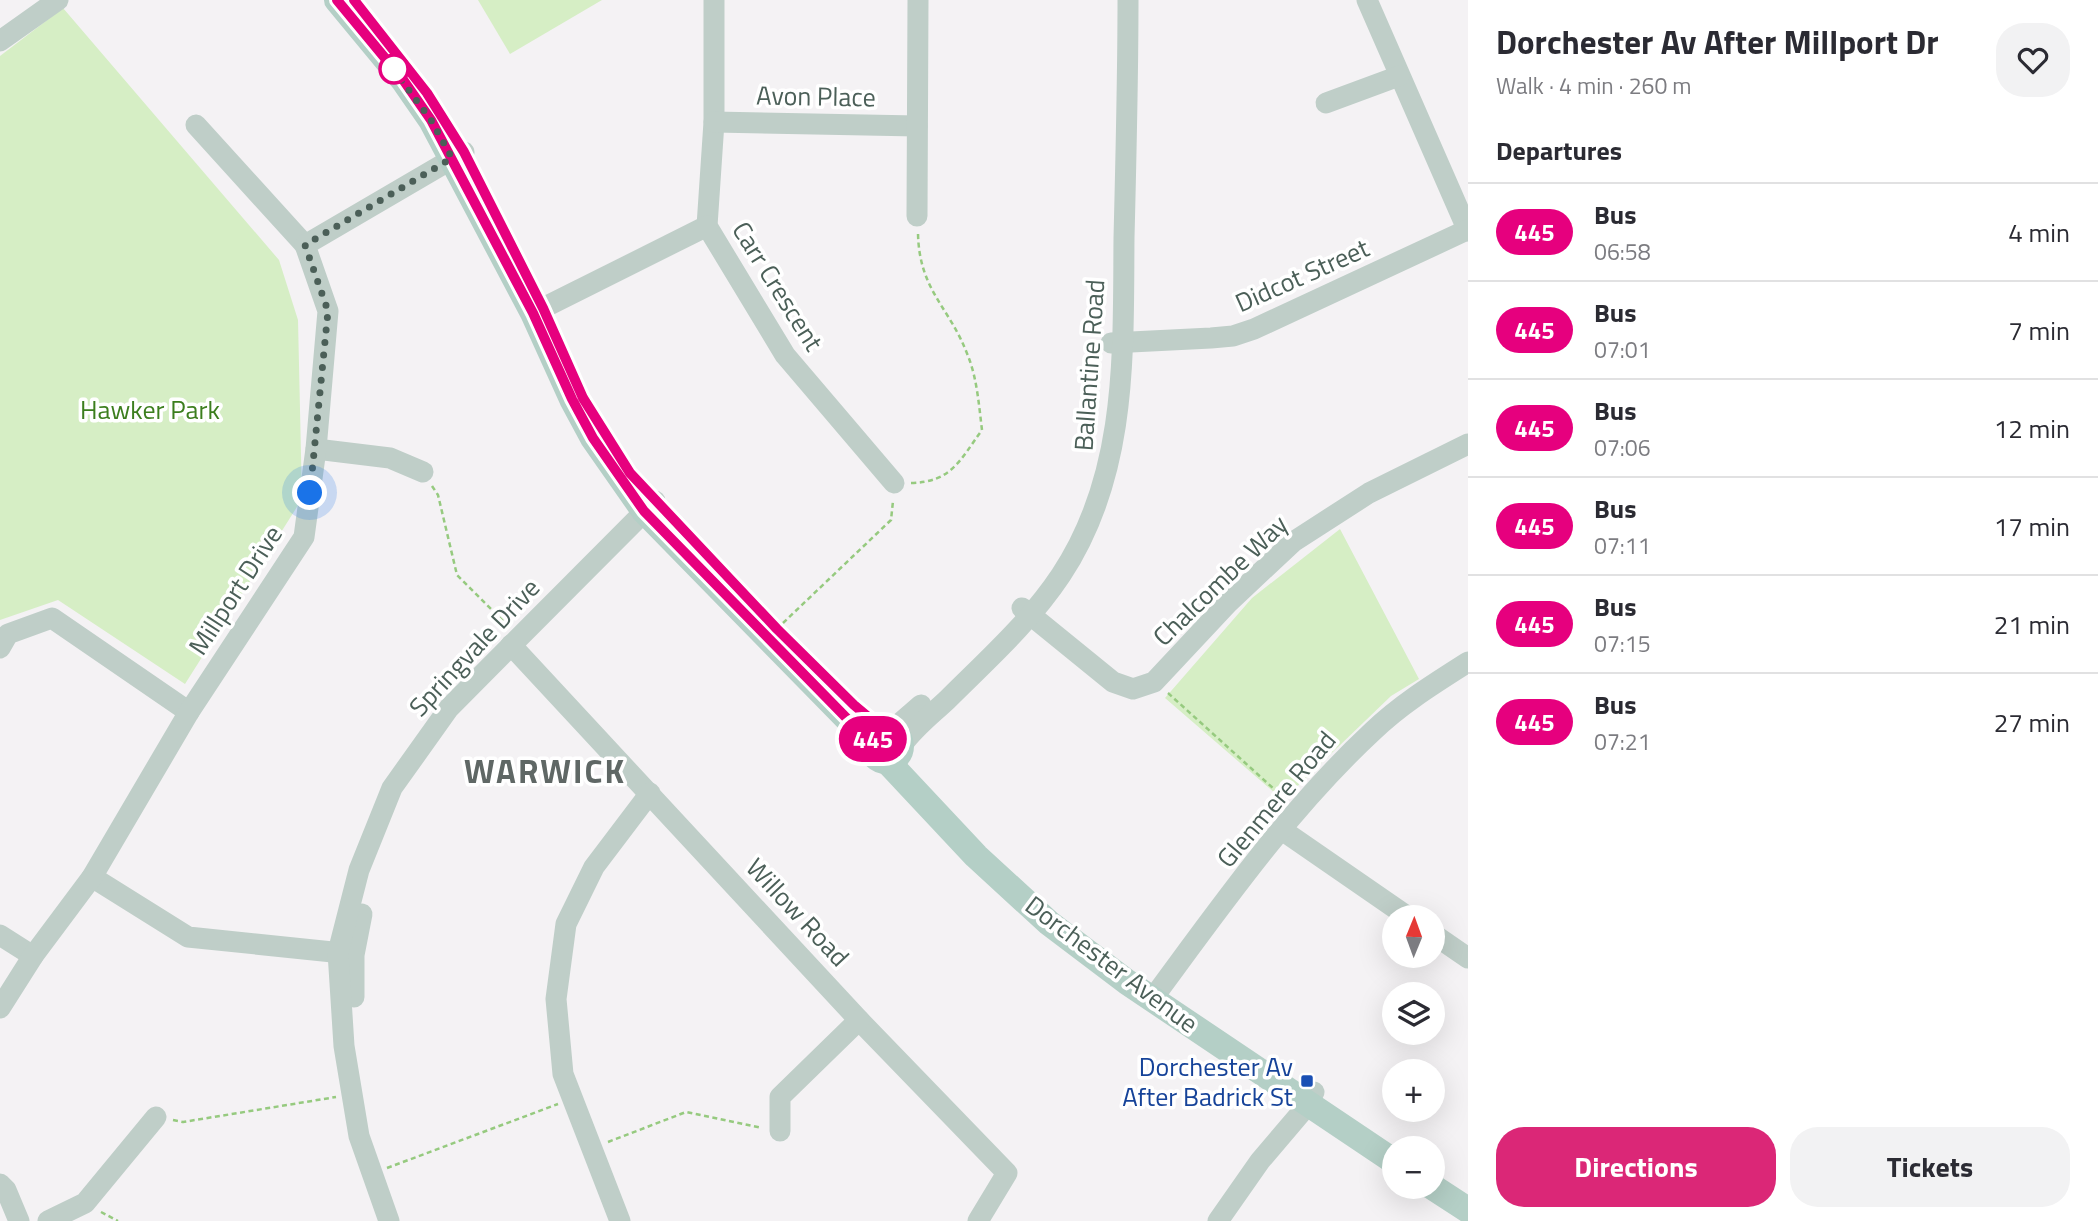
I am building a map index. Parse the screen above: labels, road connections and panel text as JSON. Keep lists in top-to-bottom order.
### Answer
{
  "streets": {
    "main road": ["Dorchester Avenue"],
    "street": [
      "Avon Place",
      "Didcot Street",
      "Carr Crescent",
      "Ballantine Road",
      "Chalcombe Way",
      "Millport Drive",
      "Springvale Drive",
      "Glenmere Road",
      "Willow Road"
    ]
  },
  "crossings": [
    ["Avon Place", "Carr Crescent"],
    ["Didcot Street", "Ballantine Road"],
    ["Ballantine Road", "Chalcombe Way"],
    ["Ballantine Road", "Dorchester Avenue"],
    ["Springvale Drive", "Willow Road"],
    ["Springvale Drive", "Dorchester Avenue"],
    ["Glenmere Road", "Dorchester Avenue"]
  ],
  "districts": ["WARWICK"],
  "parks": ["Hawker Park"],
  "places": {
    "transit": ["Dorchester Av After Badrick St"]
  },
  "lines": ["bus line 445"],
  "north": "top",
  "page": {
    "on_map": "445",
    "heading": [
      ["Dorchester Av After Millport Dr", "Walk · 4 min · 260 m"],
      "Departures"
    ],
    "list": [
      {
        "mark": "445",
        "name": "Bus",
        "note": "06:58",
        "value": "4 min"
      },
      {
        "mark": "445",
        "name": "Bus",
        "note": "07:01",
        "value": "7 min"
      },
      {
        "mark": "445",
        "name": "Bus",
        "note": "07:06",
        "value": "12 min"
      },
      {
        "mark": "445",
        "name": "Bus",
        "note": "07:11",
        "value": "17 min"
      },
      {
        "mark": "445",
        "name": "Bus",
        "note": "07:15",
        "value": "21 min"
      },
      {
        "mark": "445",
        "name": "Bus",
        "note": "07:21",
        "value": "27 min"
      }
    ],
    "map_buttons": ["+", "−"],
    "buttons": ["Directions", "Tickets"]
  }
}
